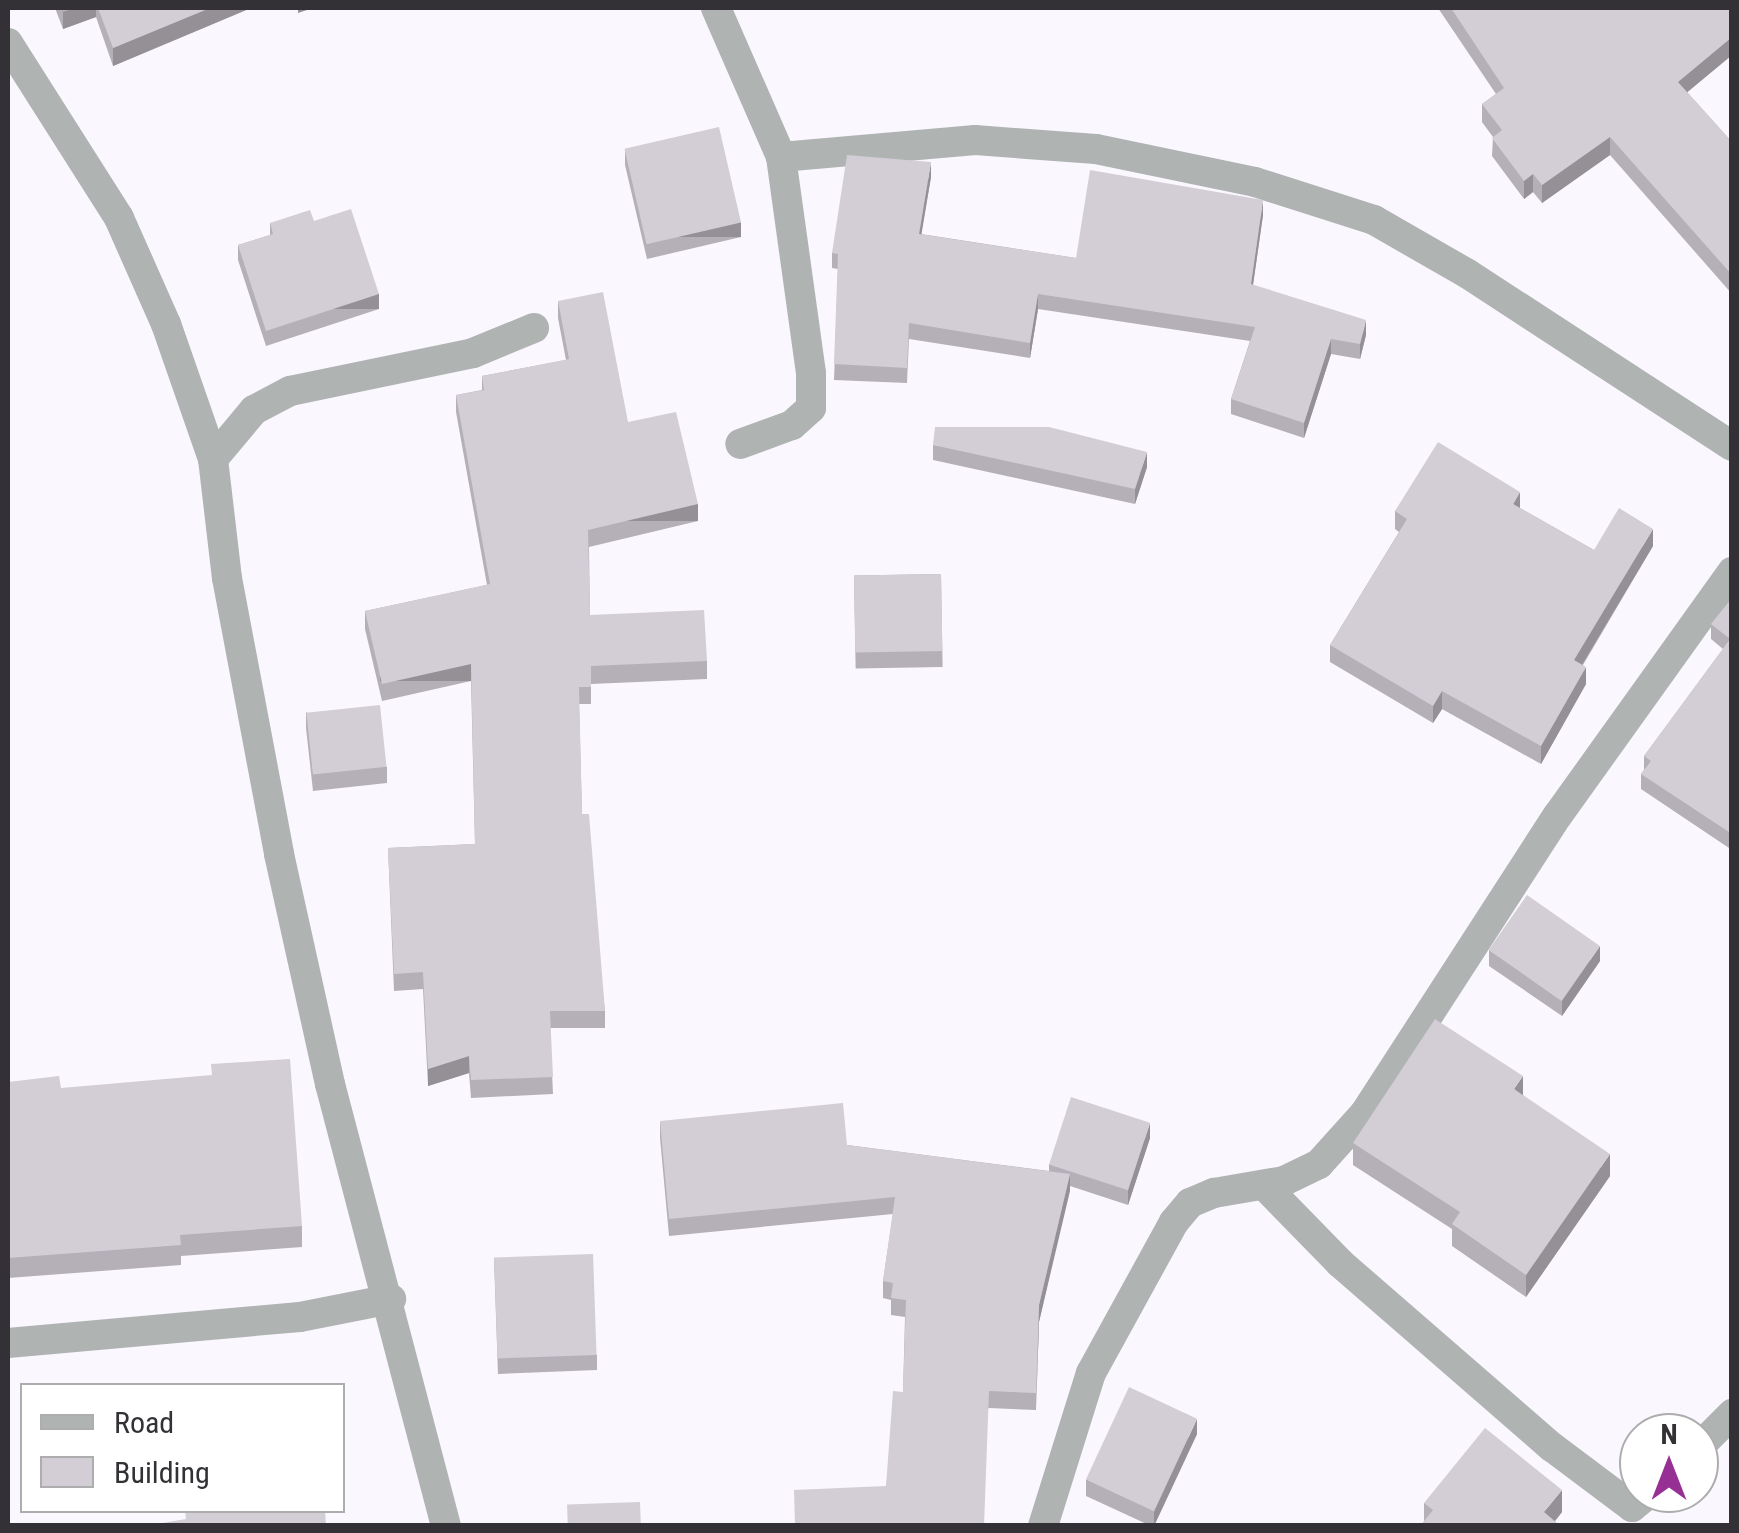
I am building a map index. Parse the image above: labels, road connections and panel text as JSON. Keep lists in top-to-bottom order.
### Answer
{
  "legend": ["Road", "Building"],
  "north": "top"
}
